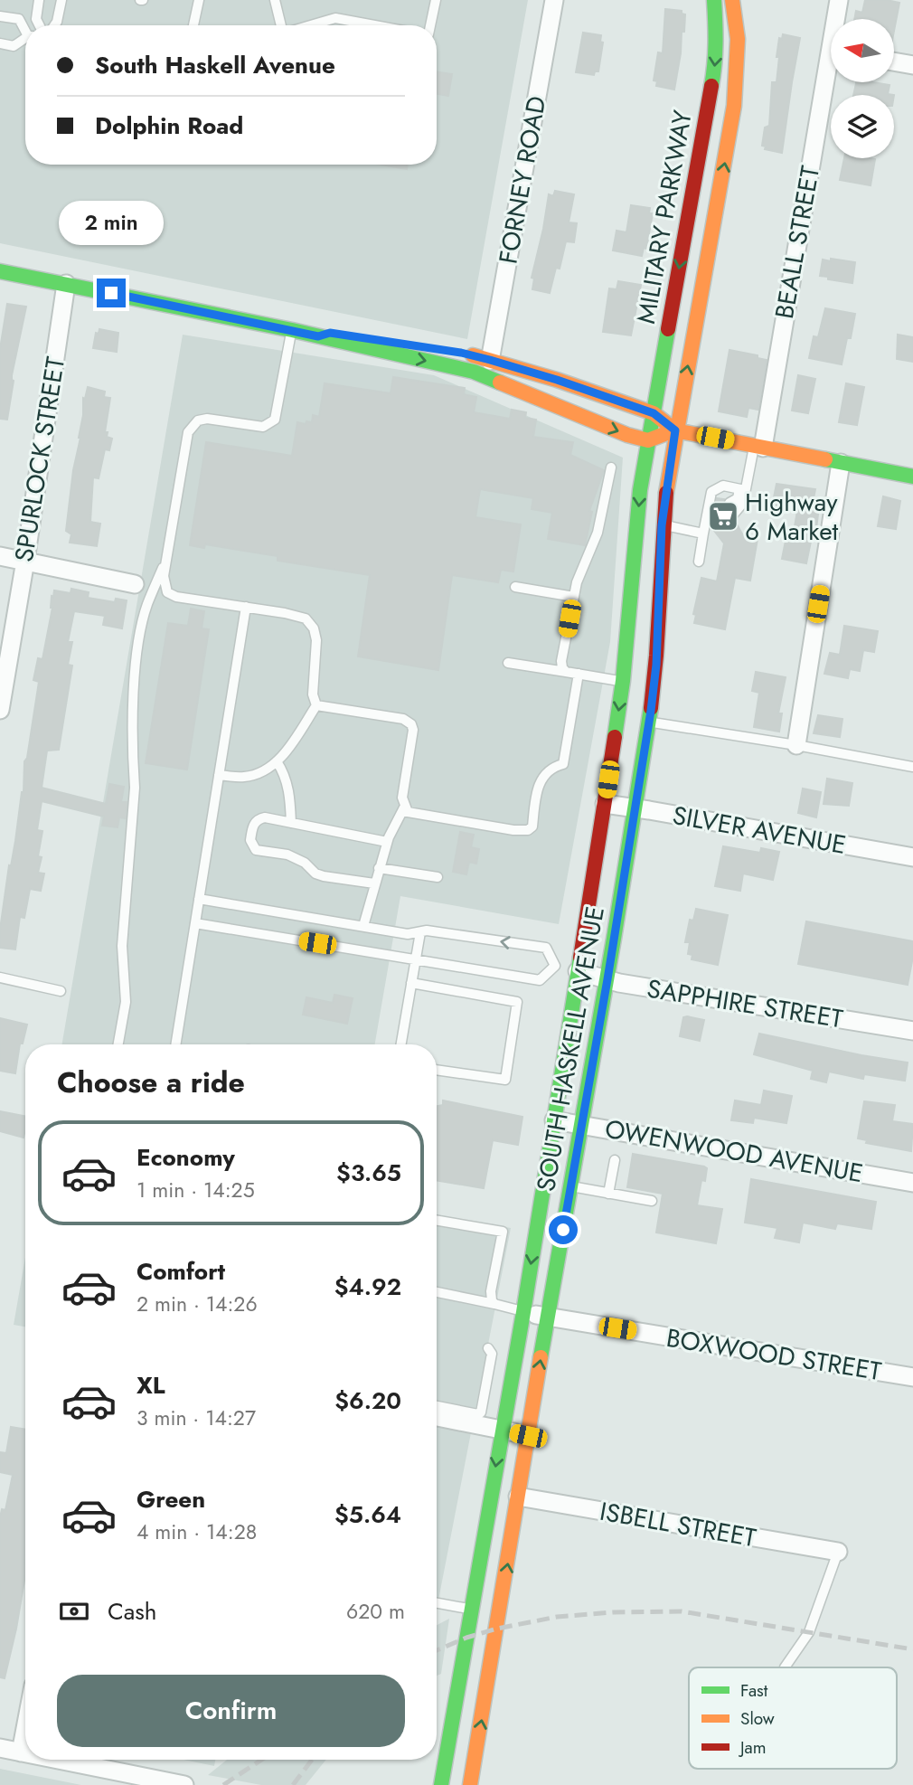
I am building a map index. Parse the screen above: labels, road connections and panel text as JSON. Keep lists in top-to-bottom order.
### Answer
{
  "streets": {
    "main road": ["MILITARY PARKWAY", "SOUTH HASKELL AVENUE"],
    "street": [
      "FORNEY ROAD",
      "BEALL STREET",
      "SPURLOCK STREET",
      "SILVER AVENUE",
      "SAPPHIRE STREET",
      "OWENWOOD AVENUE",
      "BOXWOOD STREET",
      "ISBELL STREET"
    ]
  },
  "crossings": [
    ["MILITARY PARKWAY", "SOUTH HASKELL AVENUE"],
    ["SILVER AVENUE", "SOUTH HASKELL AVENUE"],
    ["SAPPHIRE STREET", "SOUTH HASKELL AVENUE"],
    ["SOUTH HASKELL AVENUE", "OWENWOOD AVENUE"],
    ["SOUTH HASKELL AVENUE", "BOXWOOD STREET"],
    ["SOUTH HASKELL AVENUE", "ISBELL STREET"]
  ],
  "places": {
    "supermarket": ["Highway 6 Market"]
  },
  "legend": ["Fast", "Slow", "Jam"],
  "north": "left",
  "page": {
    "banner": ["South Haskell Avenue", "Dolphin Road"],
    "bubble": "2 min",
    "heading": "Choose a ride",
    "list": [
      {
        "name": "Economy",
        "note": "1 min · 14:25",
        "value": "$3.65"
      },
      {
        "name": "Comfort",
        "note": "2 min · 14:26",
        "value": "$4.92"
      },
      {
        "name": "XL",
        "note": "3 min · 14:27",
        "value": "$6.20"
      },
      {
        "name": "Green",
        "note": "4 min · 14:28",
        "value": "$5.64"
      }
    ],
    "pay": ["Cash", "620 m"],
    "buttons": "Confirm"
  }
}
